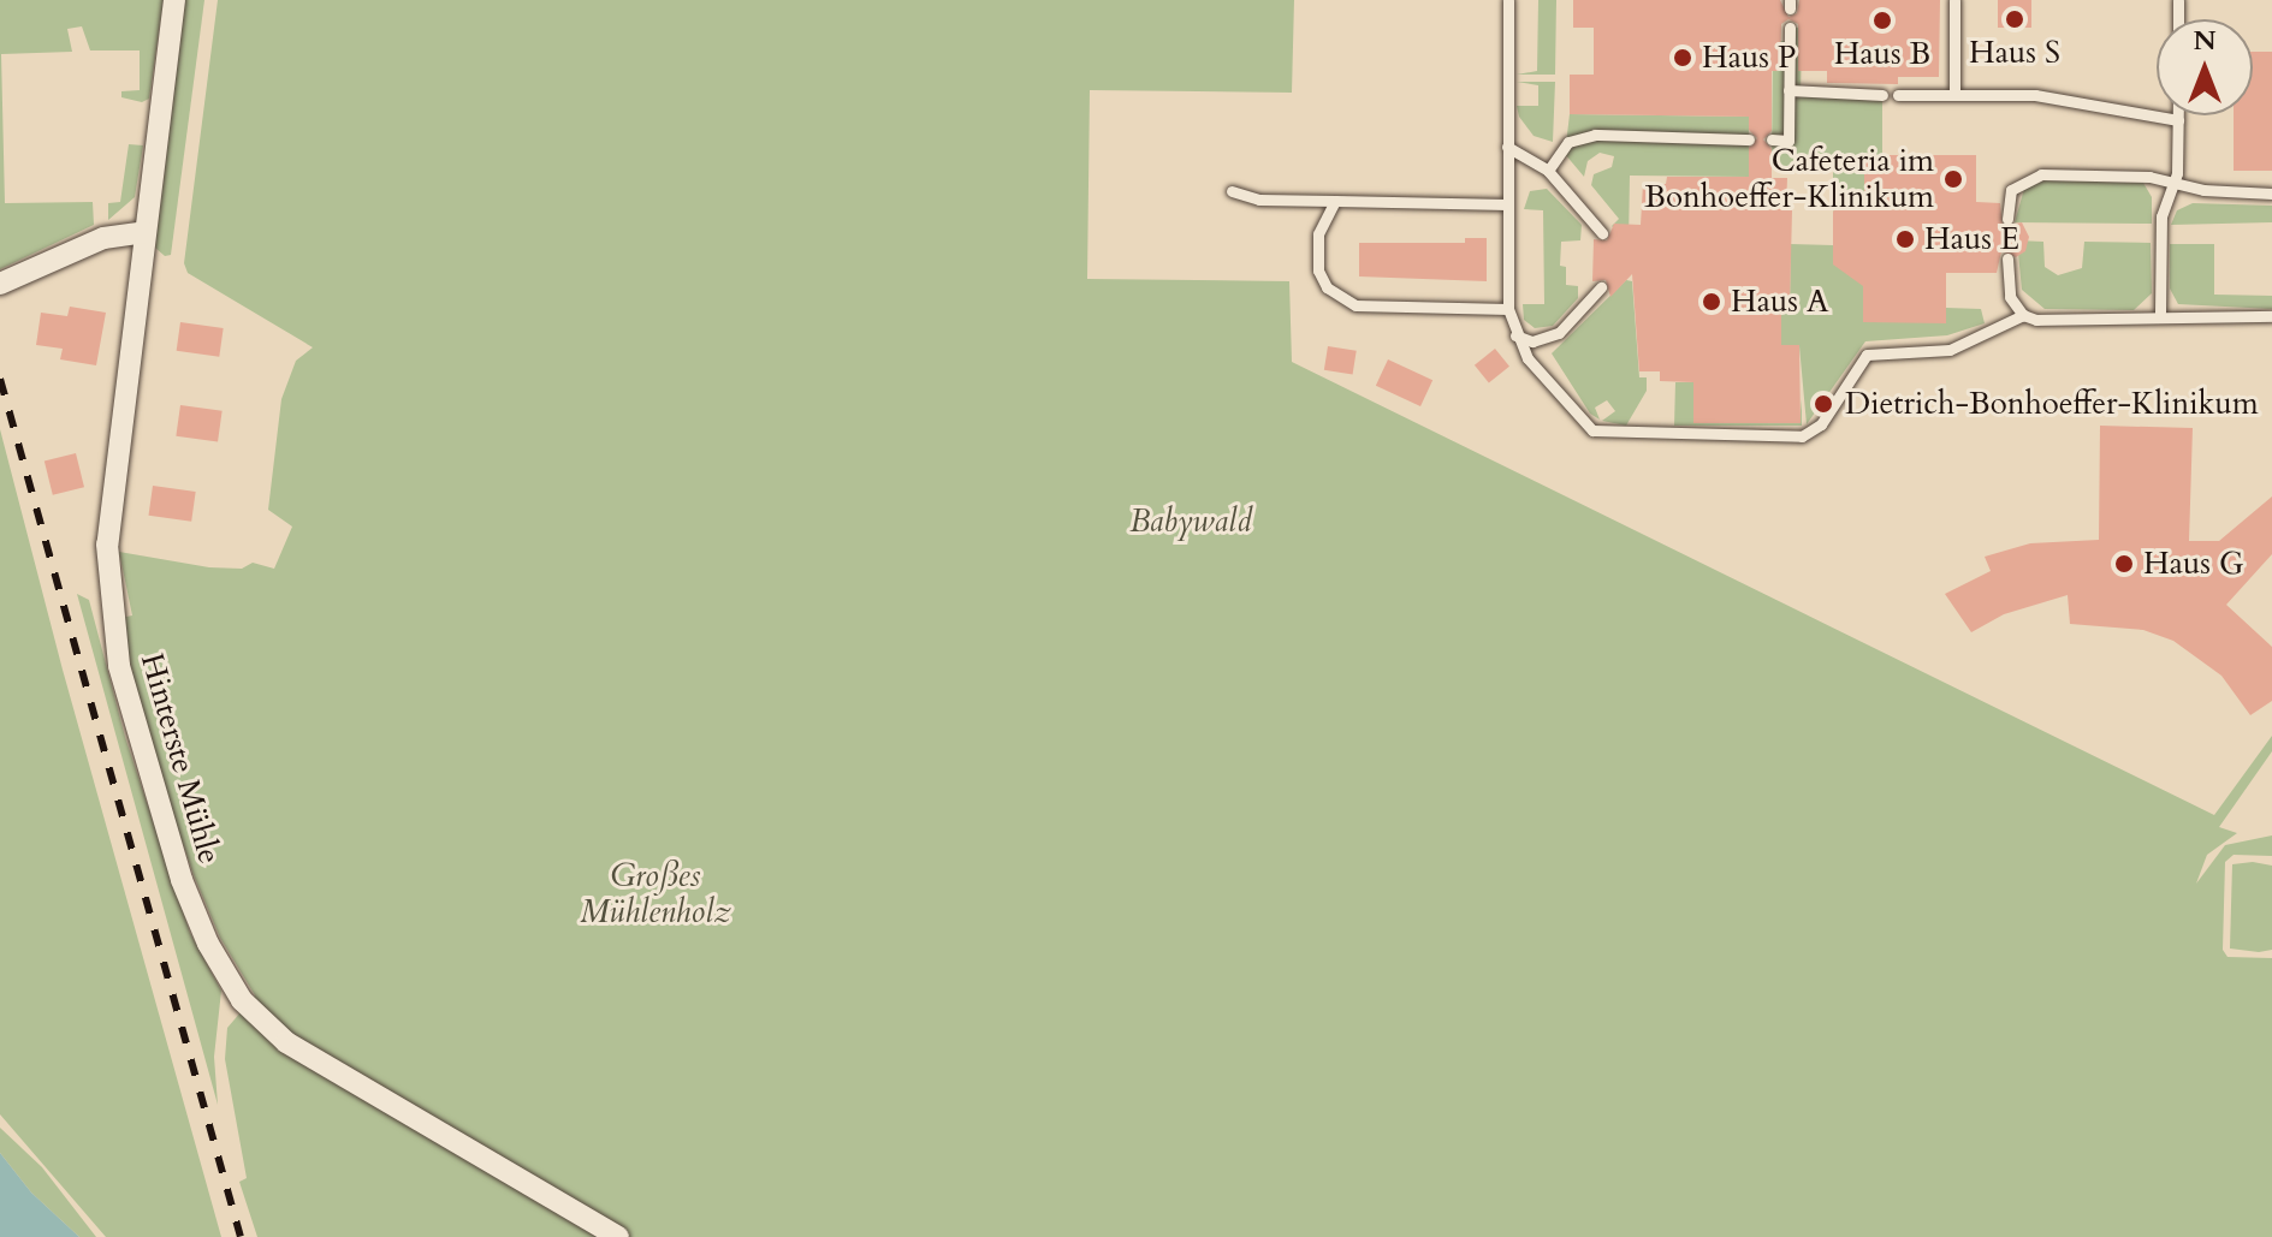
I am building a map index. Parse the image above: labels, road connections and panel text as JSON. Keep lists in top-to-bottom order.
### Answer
{
  "streets": {
    "street": ["Hinterste Mühle"]
  },
  "parks": ["Babywald", "Großes Mühlenholz"],
  "places": [
    "Haus S",
    "Haus B",
    "Haus P",
    "Cafeteria im Bonhoeffer-Klinikum",
    "Haus E",
    "Haus A",
    "Dietrich-Bonhoeffer-Klinikum",
    "Haus G"
  ],
  "north": "top"
}
